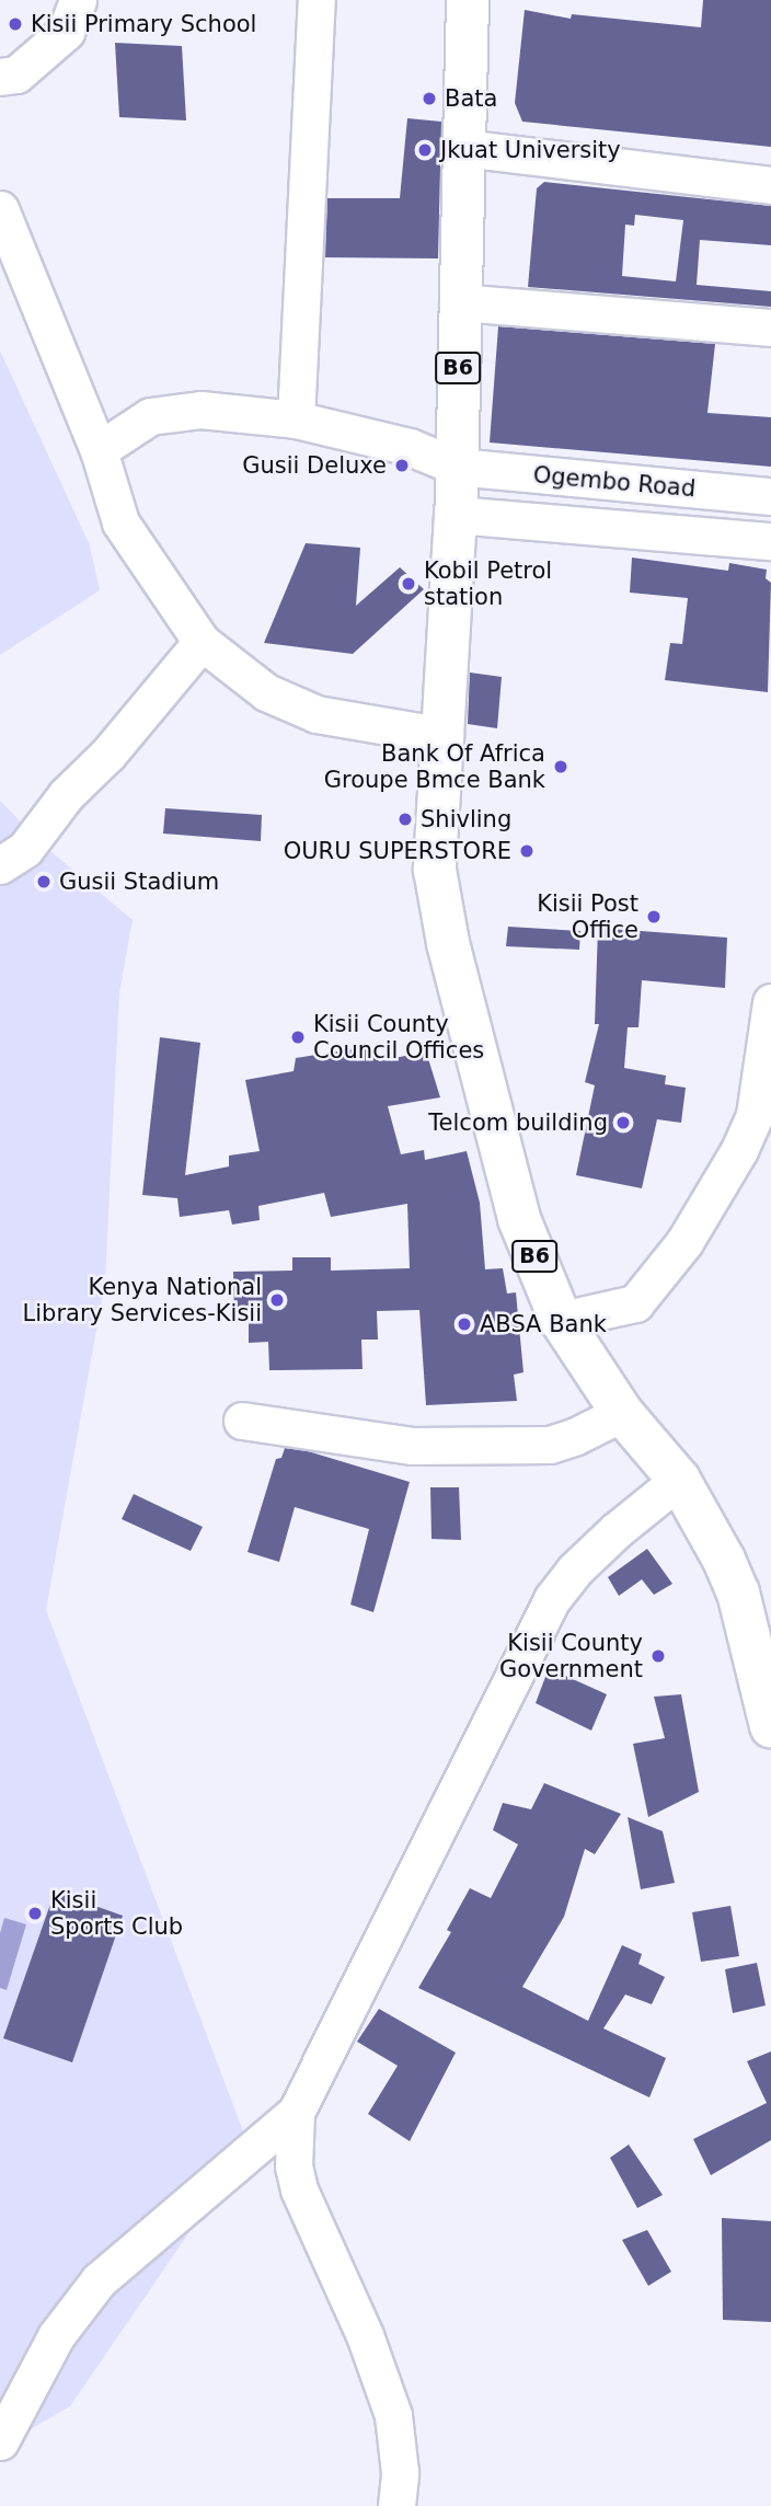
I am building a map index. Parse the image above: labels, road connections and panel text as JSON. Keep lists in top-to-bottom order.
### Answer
{
  "streets": {
    "highway": ["B6"],
    "street": ["Ogembo Road"]
  },
  "crossings": [
    ["B6", "Ogembo Road"]
  ],
  "places": [
    "Kisii Primary School",
    "Bata",
    "Jkuat University",
    "Gusii Deluxe",
    "Kobil Petrol station",
    "Bank Of Africa Groupe Bmce Bank",
    "Shivling",
    "OURU SUPERSTORE",
    "Gusii Stadium",
    "Kisii Post Office",
    "Kisii County Council Offices",
    "Telcom building",
    "Kenya National Library Services-Kisii",
    "ABSA Bank",
    "Kisii County Government",
    "Kisii Sports Club"
  ]
}
